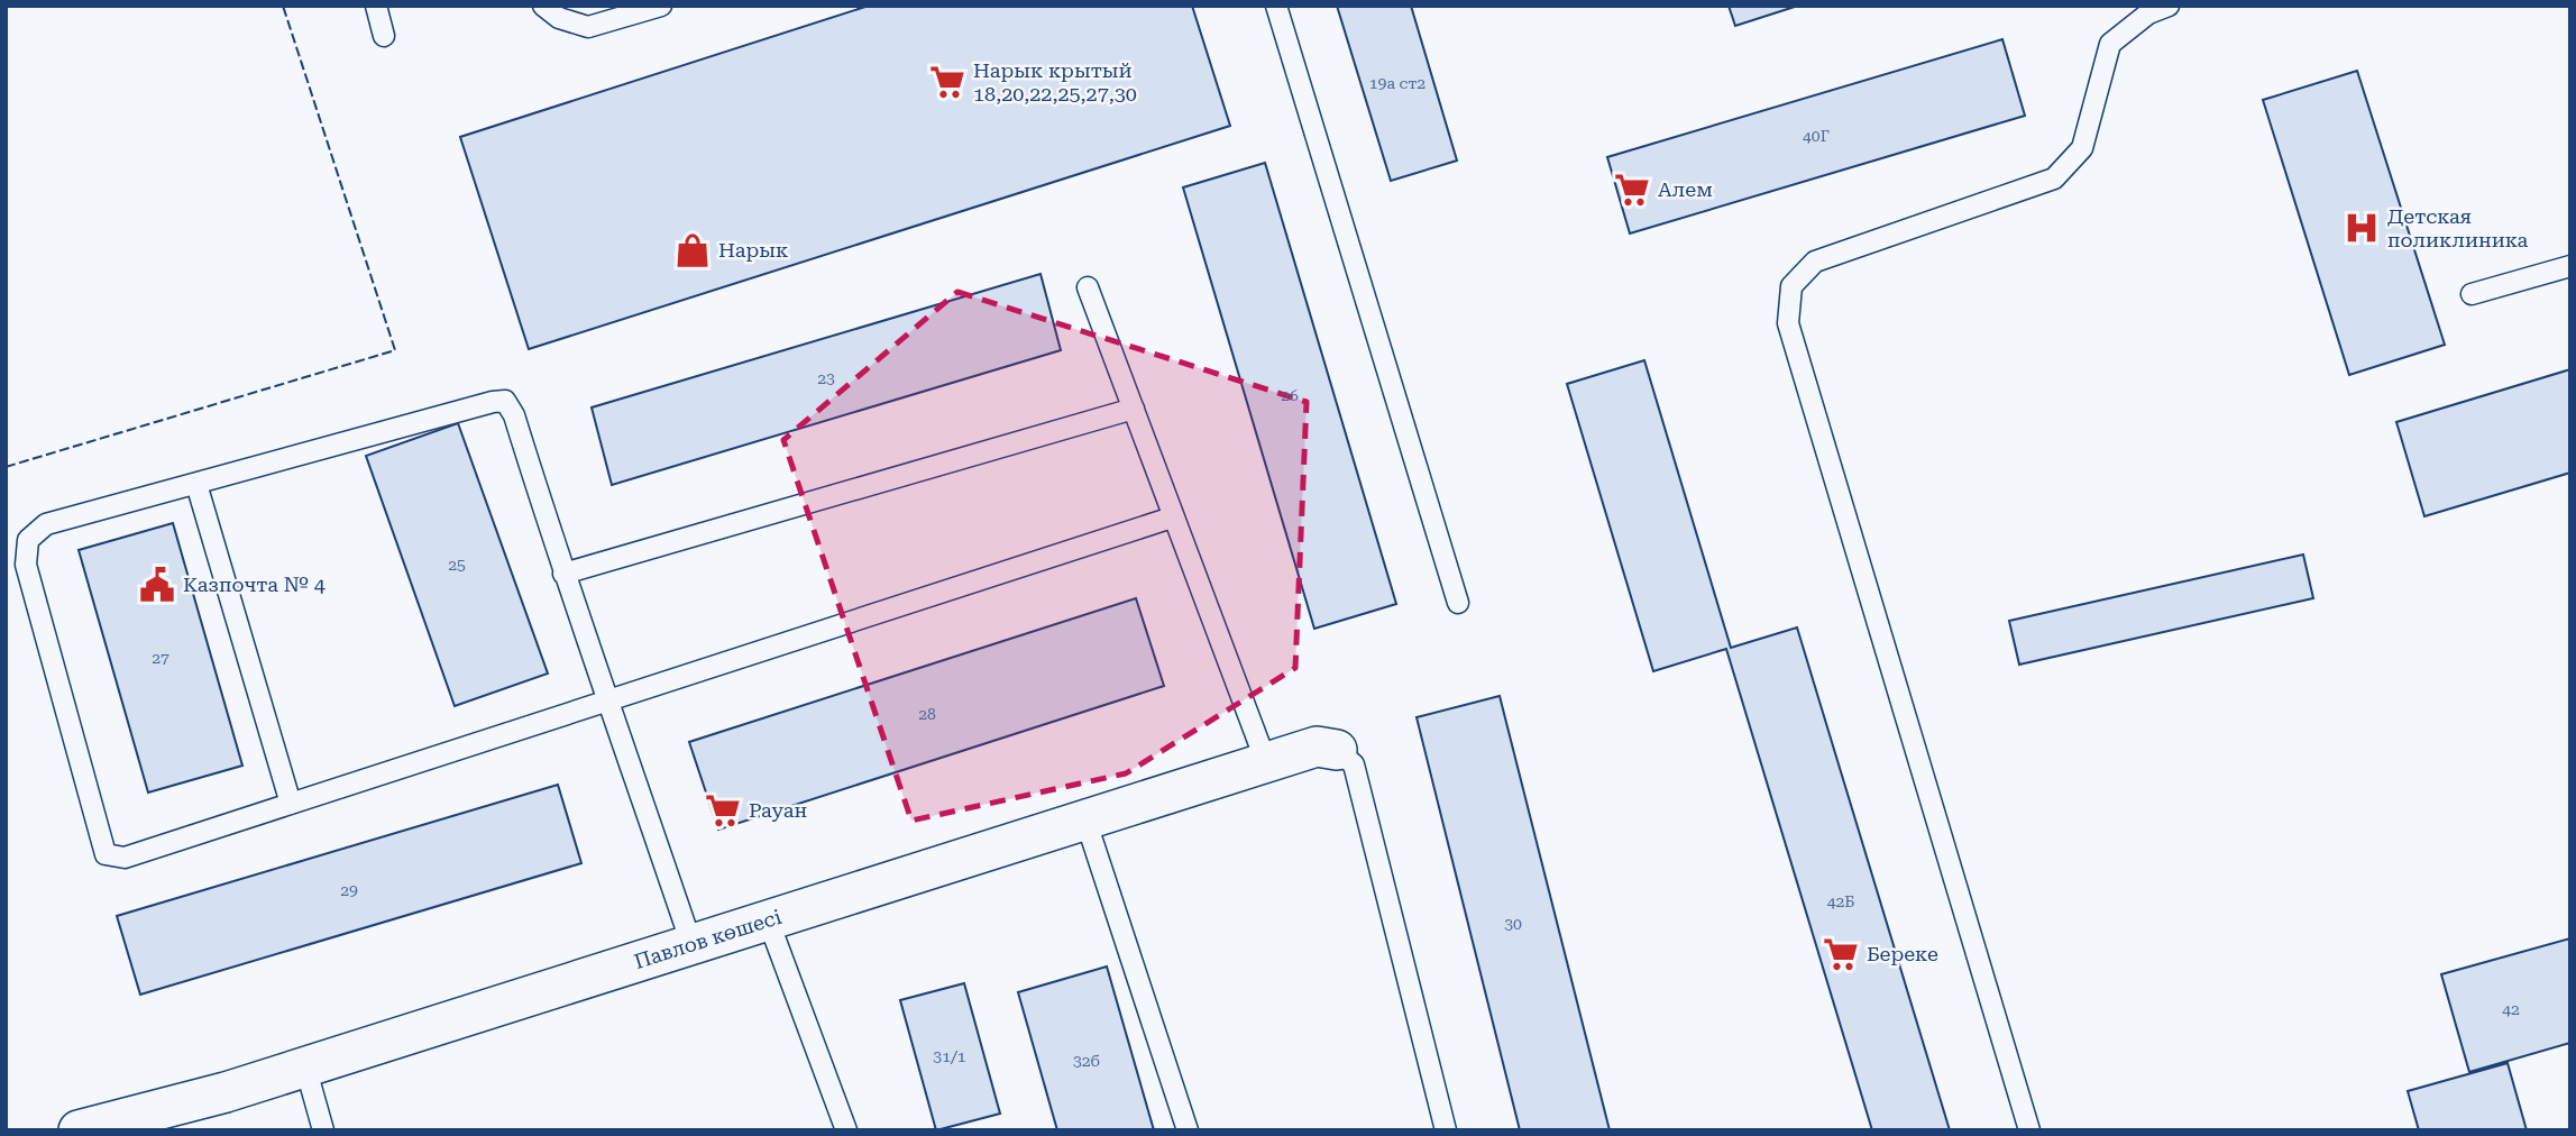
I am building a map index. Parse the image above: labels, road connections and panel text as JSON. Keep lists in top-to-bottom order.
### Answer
{
  "streets": {
    "street": ["Павлов көшесі"]
  },
  "places": {
    "supermarket": [
      "Нарык крытый 18,20,22,25,27,30",
      "Алем",
      "Рауан",
      "Береке"
    ],
    "hospital": ["Детская поликлиника"],
    "shop": ["Нарык"],
    "public building": ["Казпочта № 4"]
  },
  "house_numbers": [
    "19а ст2",
    "40Г",
    "23",
    "26",
    "25",
    "27",
    "28",
    "29",
    "42Б",
    "30",
    "42",
    "31/1",
    "32б"
  ]
}
